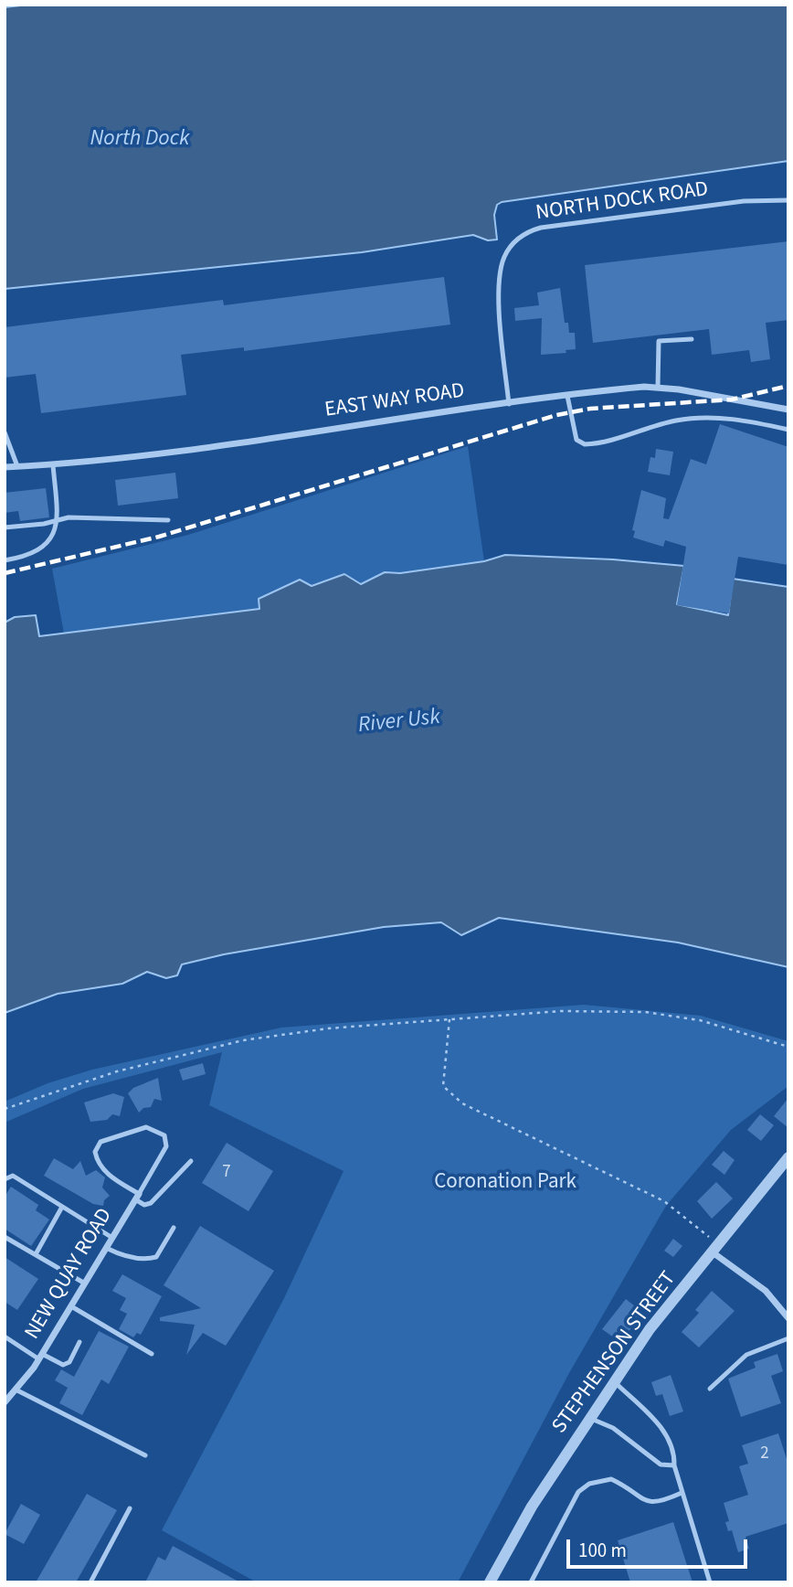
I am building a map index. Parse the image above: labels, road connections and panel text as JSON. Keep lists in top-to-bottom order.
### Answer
{
  "streets": {
    "street": ["EAST WAY ROAD", "NEW QUAY ROAD", "STEPHENSON STREET"],
    "lane": ["NORTH DOCK ROAD"]
  },
  "crossings": [
    ["NORTH DOCK ROAD", "EAST WAY ROAD"]
  ],
  "water": ["North Dock", "River Usk"],
  "parks": ["Coronation Park"],
  "house_numbers": ["7", "2"],
  "scale_bar": "100 m"
}
